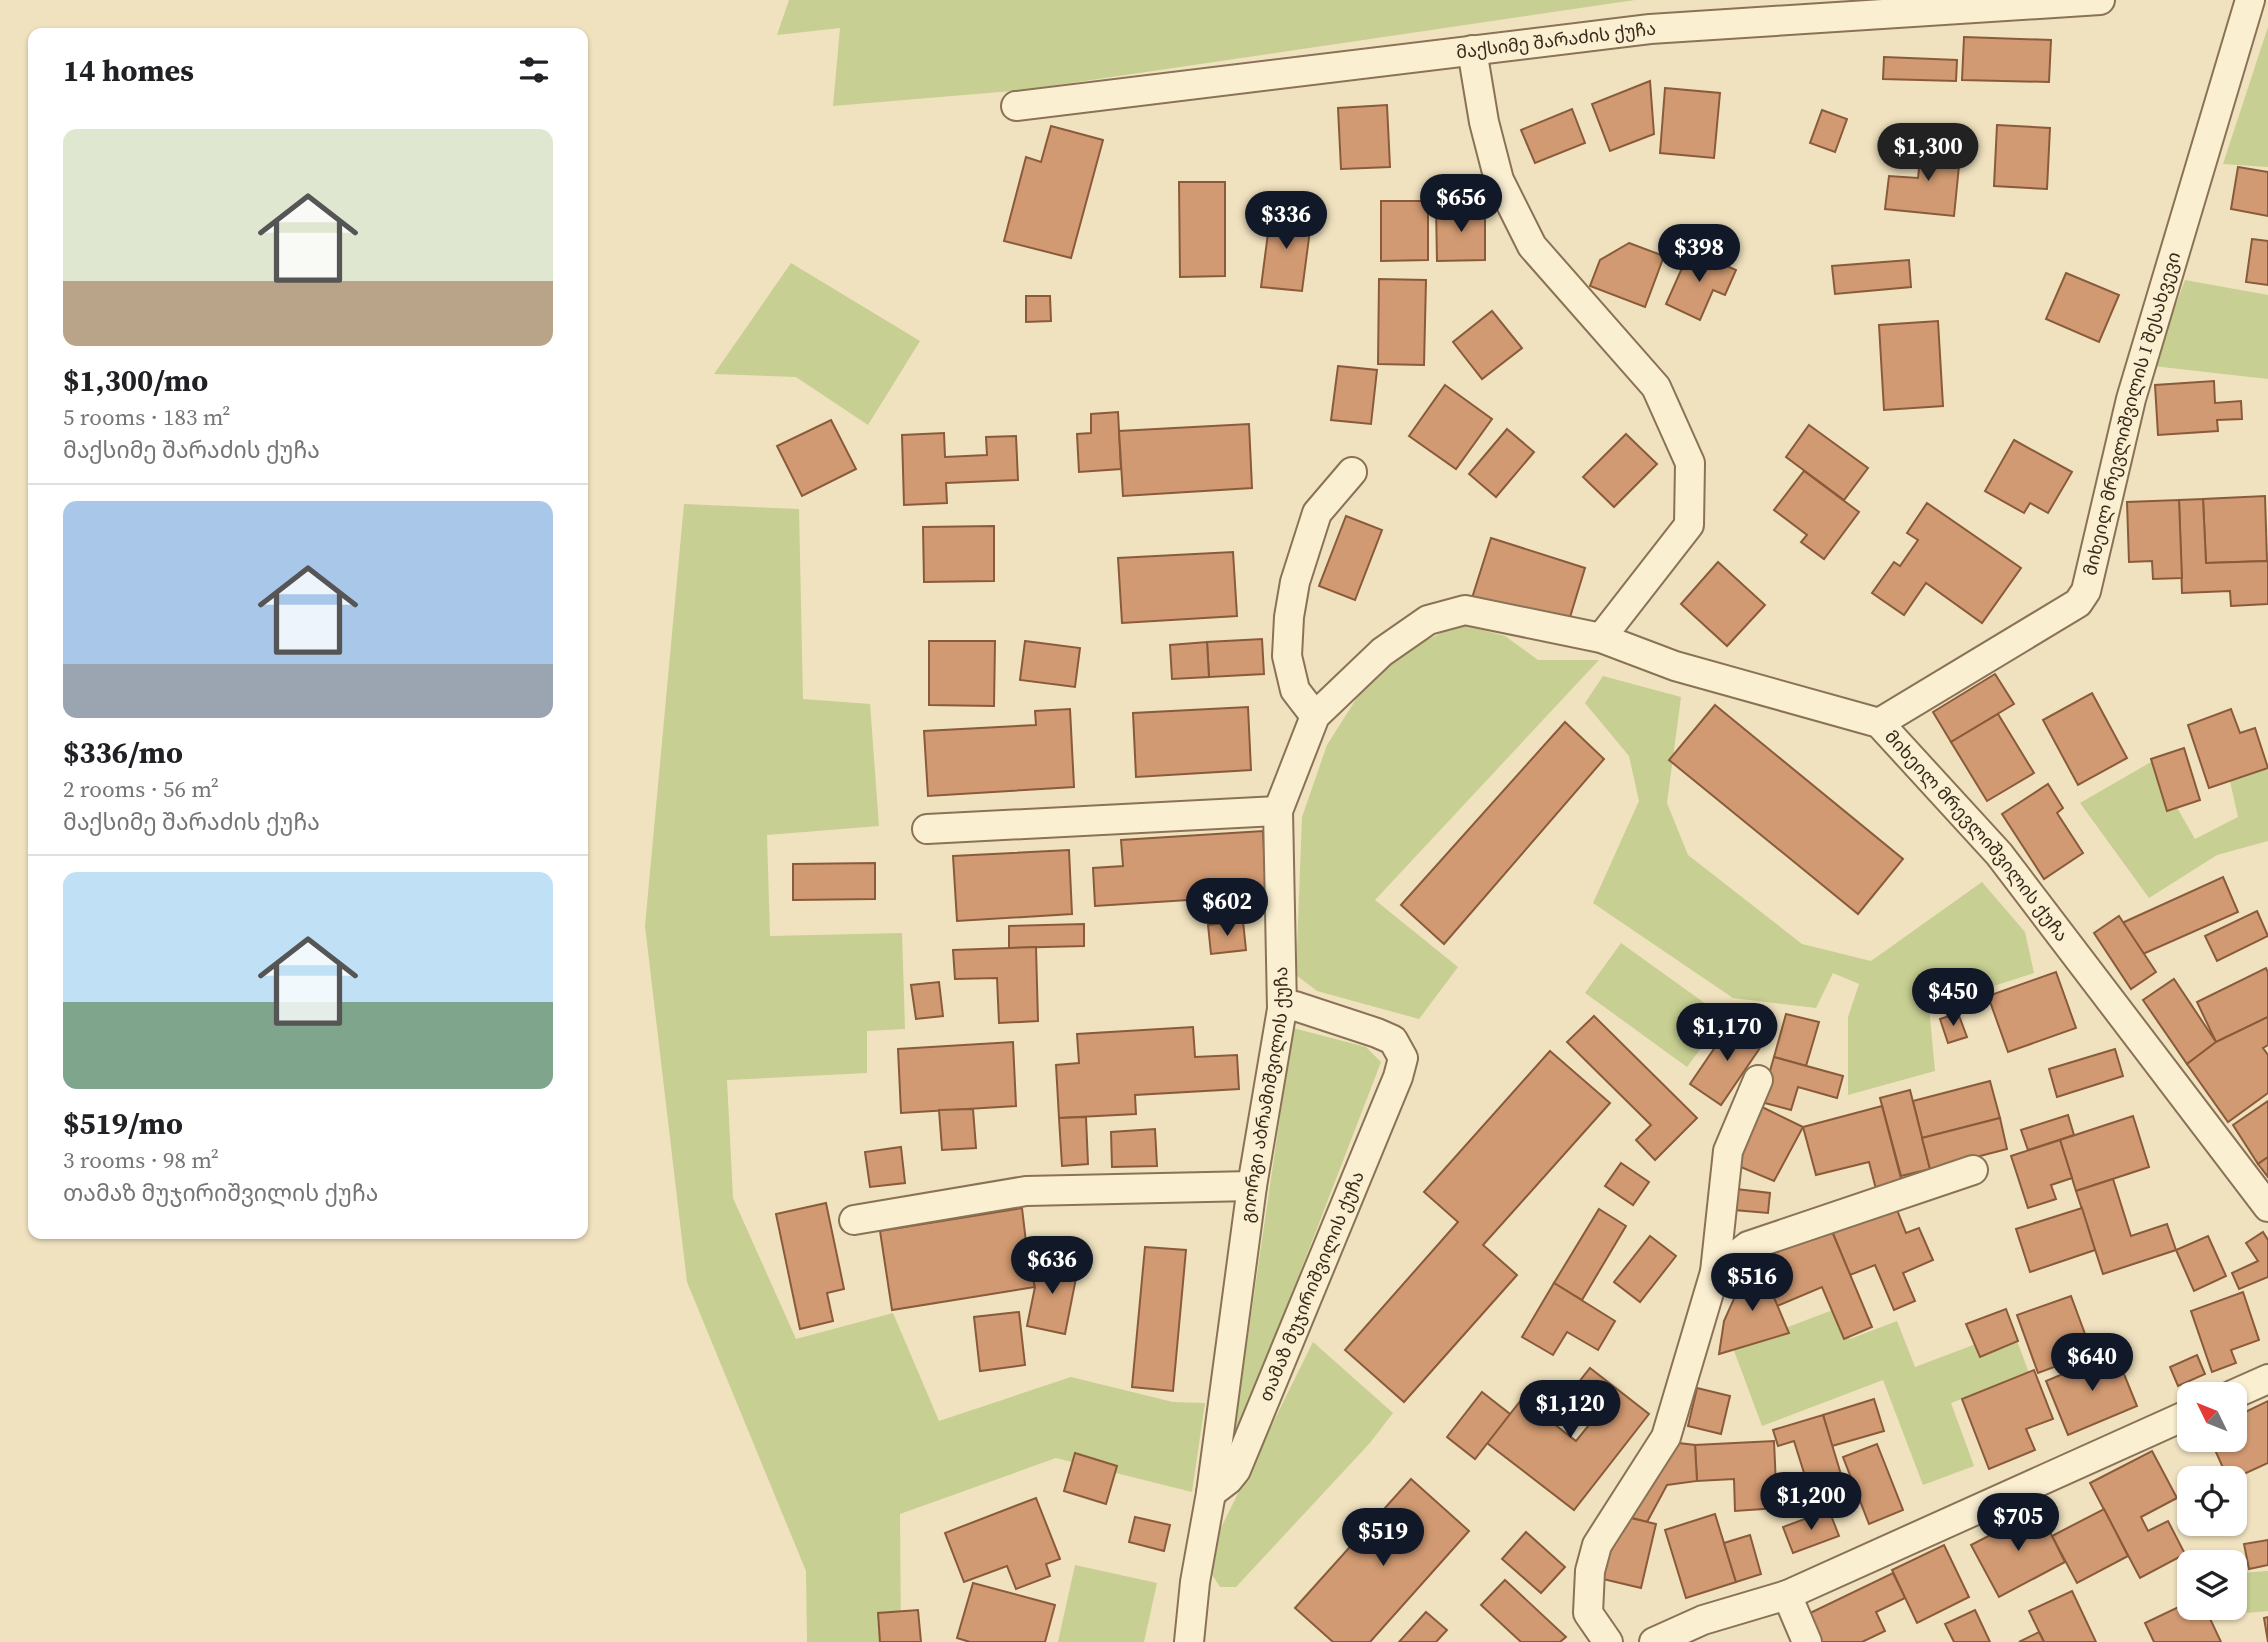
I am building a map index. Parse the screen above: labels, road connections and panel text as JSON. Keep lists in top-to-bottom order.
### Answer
{
  "streets": {
    "street": [
      "მაქსიმე შარაძის ქუჩა",
      "მიხეილ მრევლიშვილის I შესახვევი",
      "მიხეილ მრევლიშვილის ქუჩა",
      "გიორგი აბრამიშვილის ქუჩა",
      "თამაზ მუჯირიშვილის ქუჩა"
    ]
  },
  "crossings": [
    ["მიხეილ მრევლიშვილის I შესახვევი", "მიხეილ მრევლიშვილის ქუჩა"],
    ["მიხეილ მრევლიშვილის ქუჩა", "გიორგი აბრამიშვილის ქუჩა"],
    ["გიორგი აბრამიშვილის ქუჩა", "თამაზ მუჯირიშვილის ქუჩა"]
  ],
  "north": "top left",
  "page": {
    "heading": "14 homes",
    "list": [
      {
        "name": "$1,300/mo",
        "note": "5 rooms · 183 m² · მაქსიმე შარაძის ქუჩა"
      },
      {
        "name": "$336/mo",
        "note": "2 rooms · 56 m² · მაქსიმე შარაძის ქუჩა"
      },
      {
        "name": "$519/mo",
        "note": "3 rooms · 98 m² · თამაზ მუჯირიშვილის ქუჩა"
      }
    ],
    "price": [
      "$1,300",
      "$656",
      "$336",
      "$398",
      "$602",
      "$450",
      "$1,170",
      "$636",
      "$516",
      "$640",
      "$1,120",
      "$1,200",
      "$705",
      "$519"
    ]
  }
}
